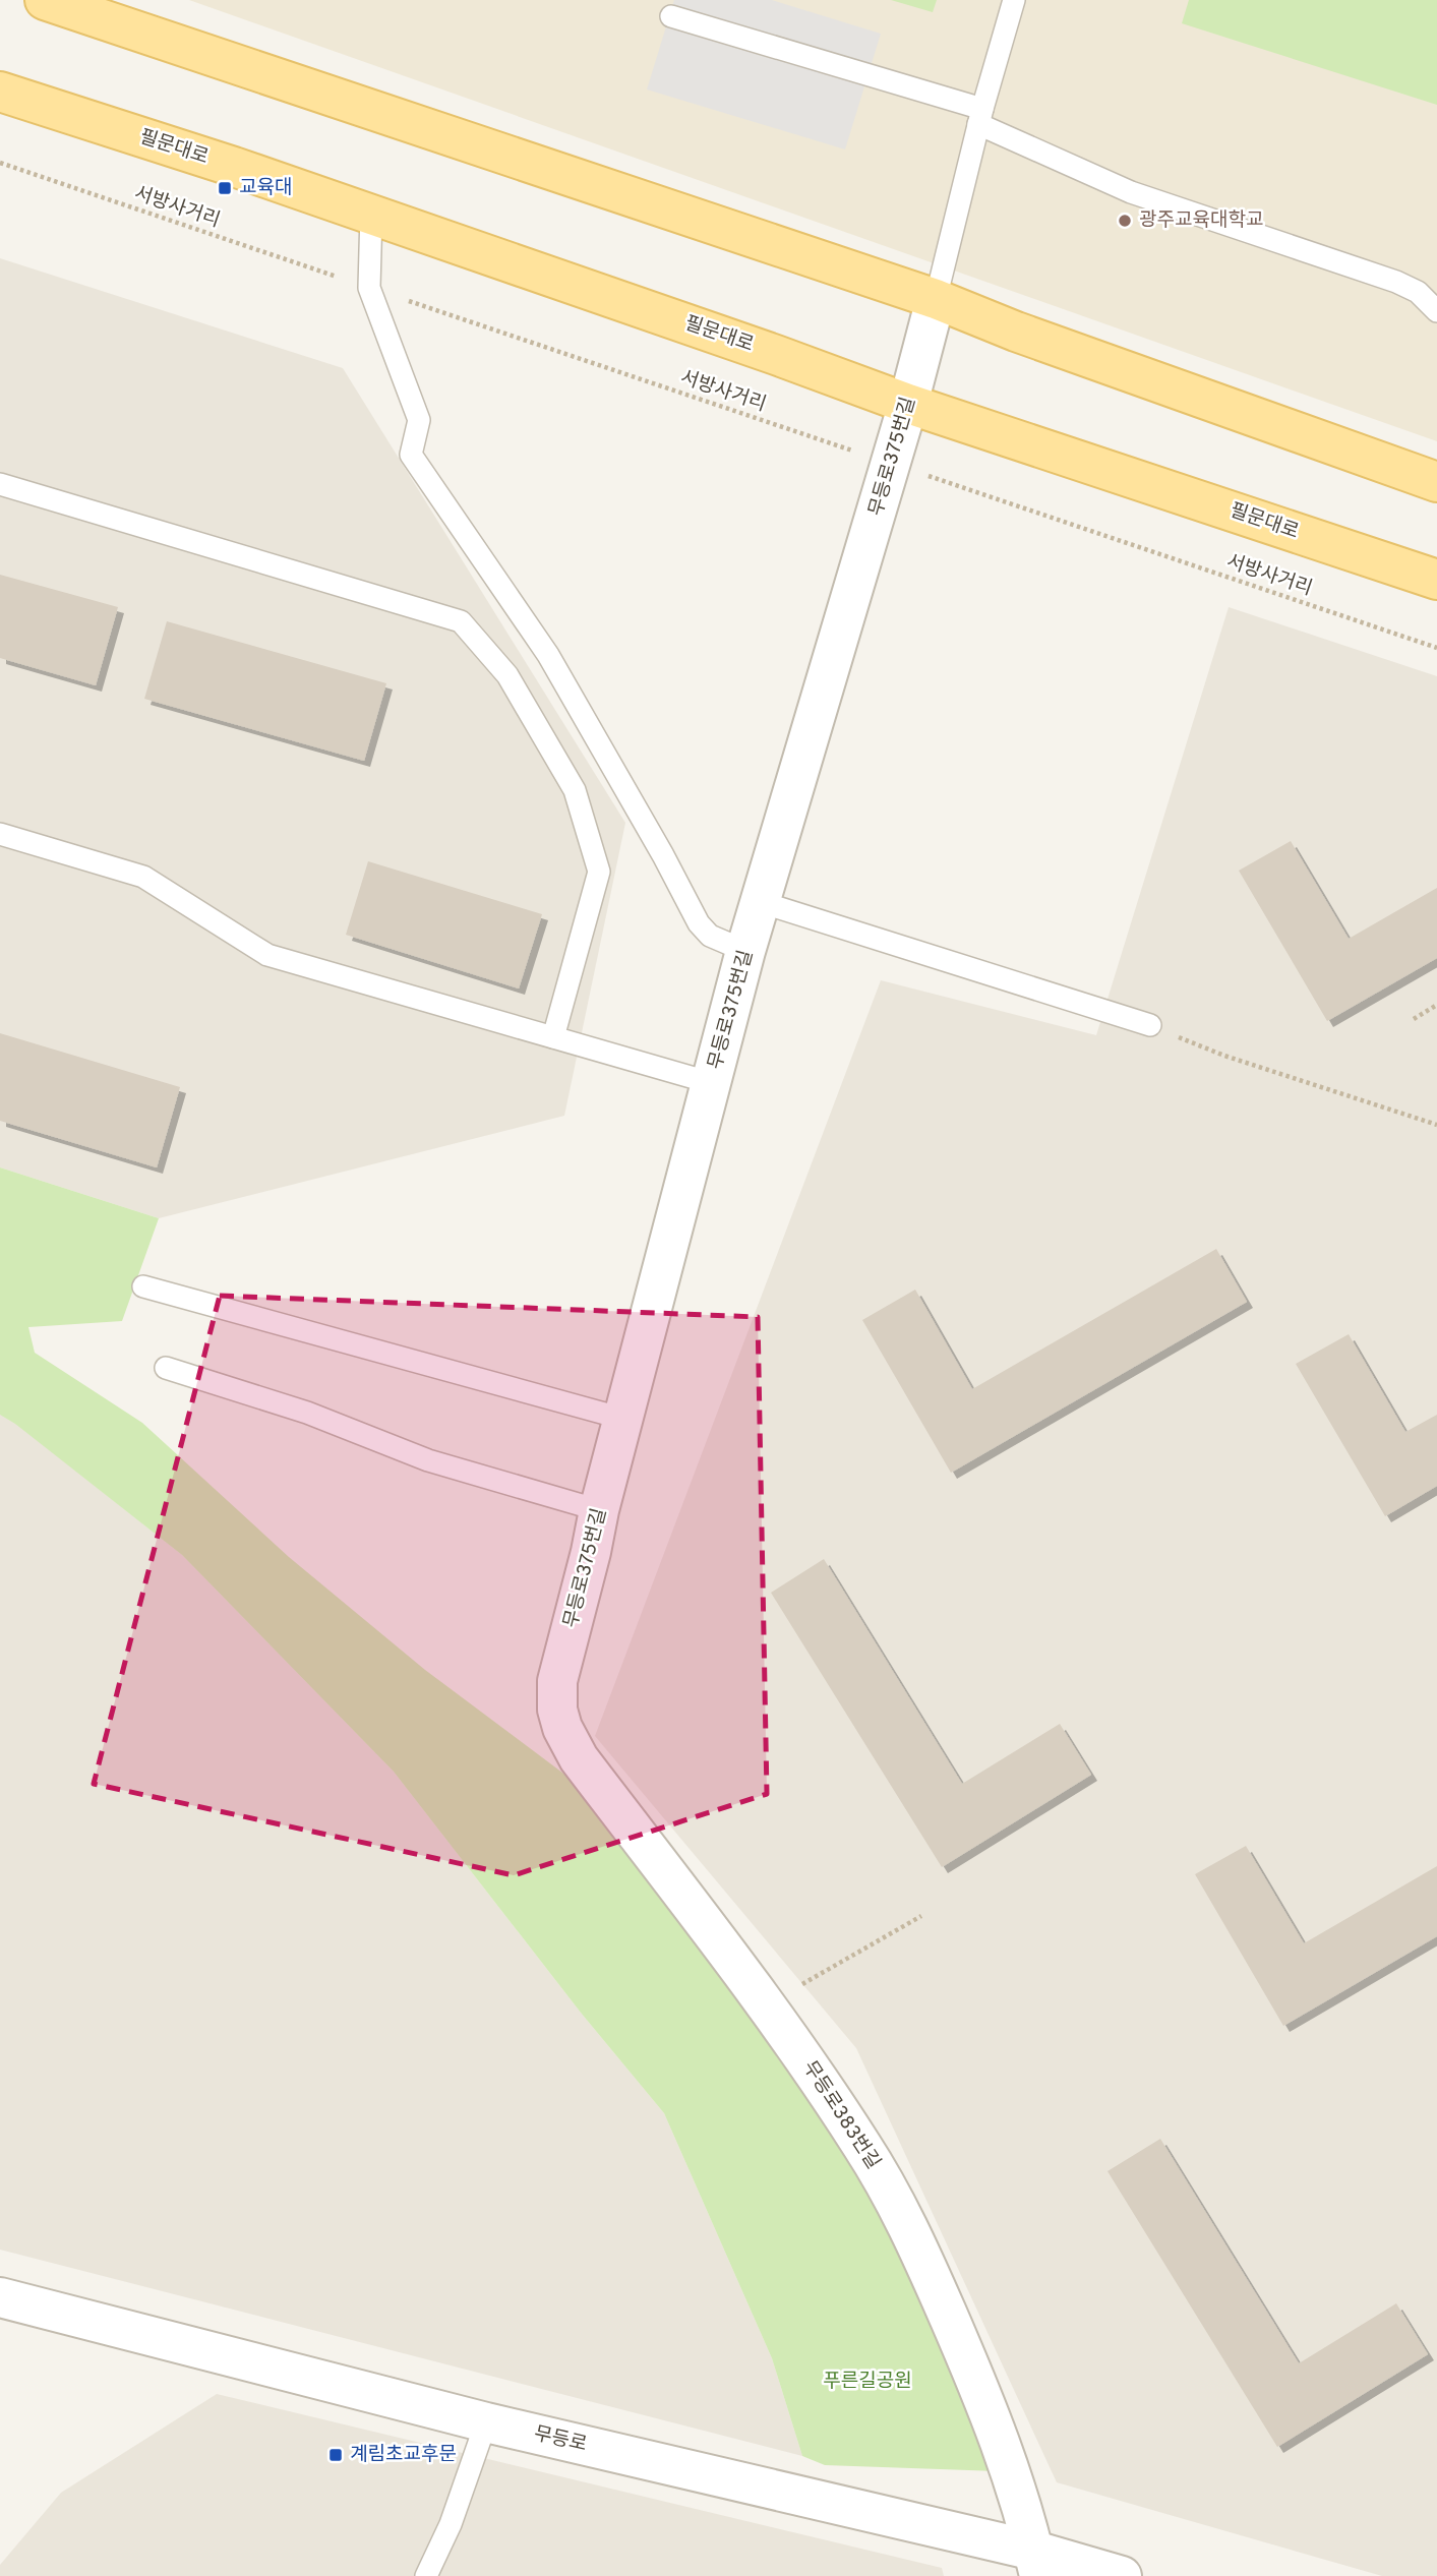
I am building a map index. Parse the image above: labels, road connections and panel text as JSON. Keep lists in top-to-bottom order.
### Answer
{
  "streets": {
    "main road": ["필문대로"],
    "street": ["무등로375번길", "무등로383번길", "무등로"],
    "path": ["서방사거리"]
  },
  "crossings": [
    ["필문대로", "무등로375번길"],
    ["서방사거리", "무등로375번길"],
    ["무등로375번길", "무등로383번길"],
    ["무등로383번길", "무등로"]
  ],
  "parks": ["푸른길공원"],
  "places": {
    "transit": ["교육대", "계림초교후문"],
    "other": ["광주교육대학교"]
  }
}
